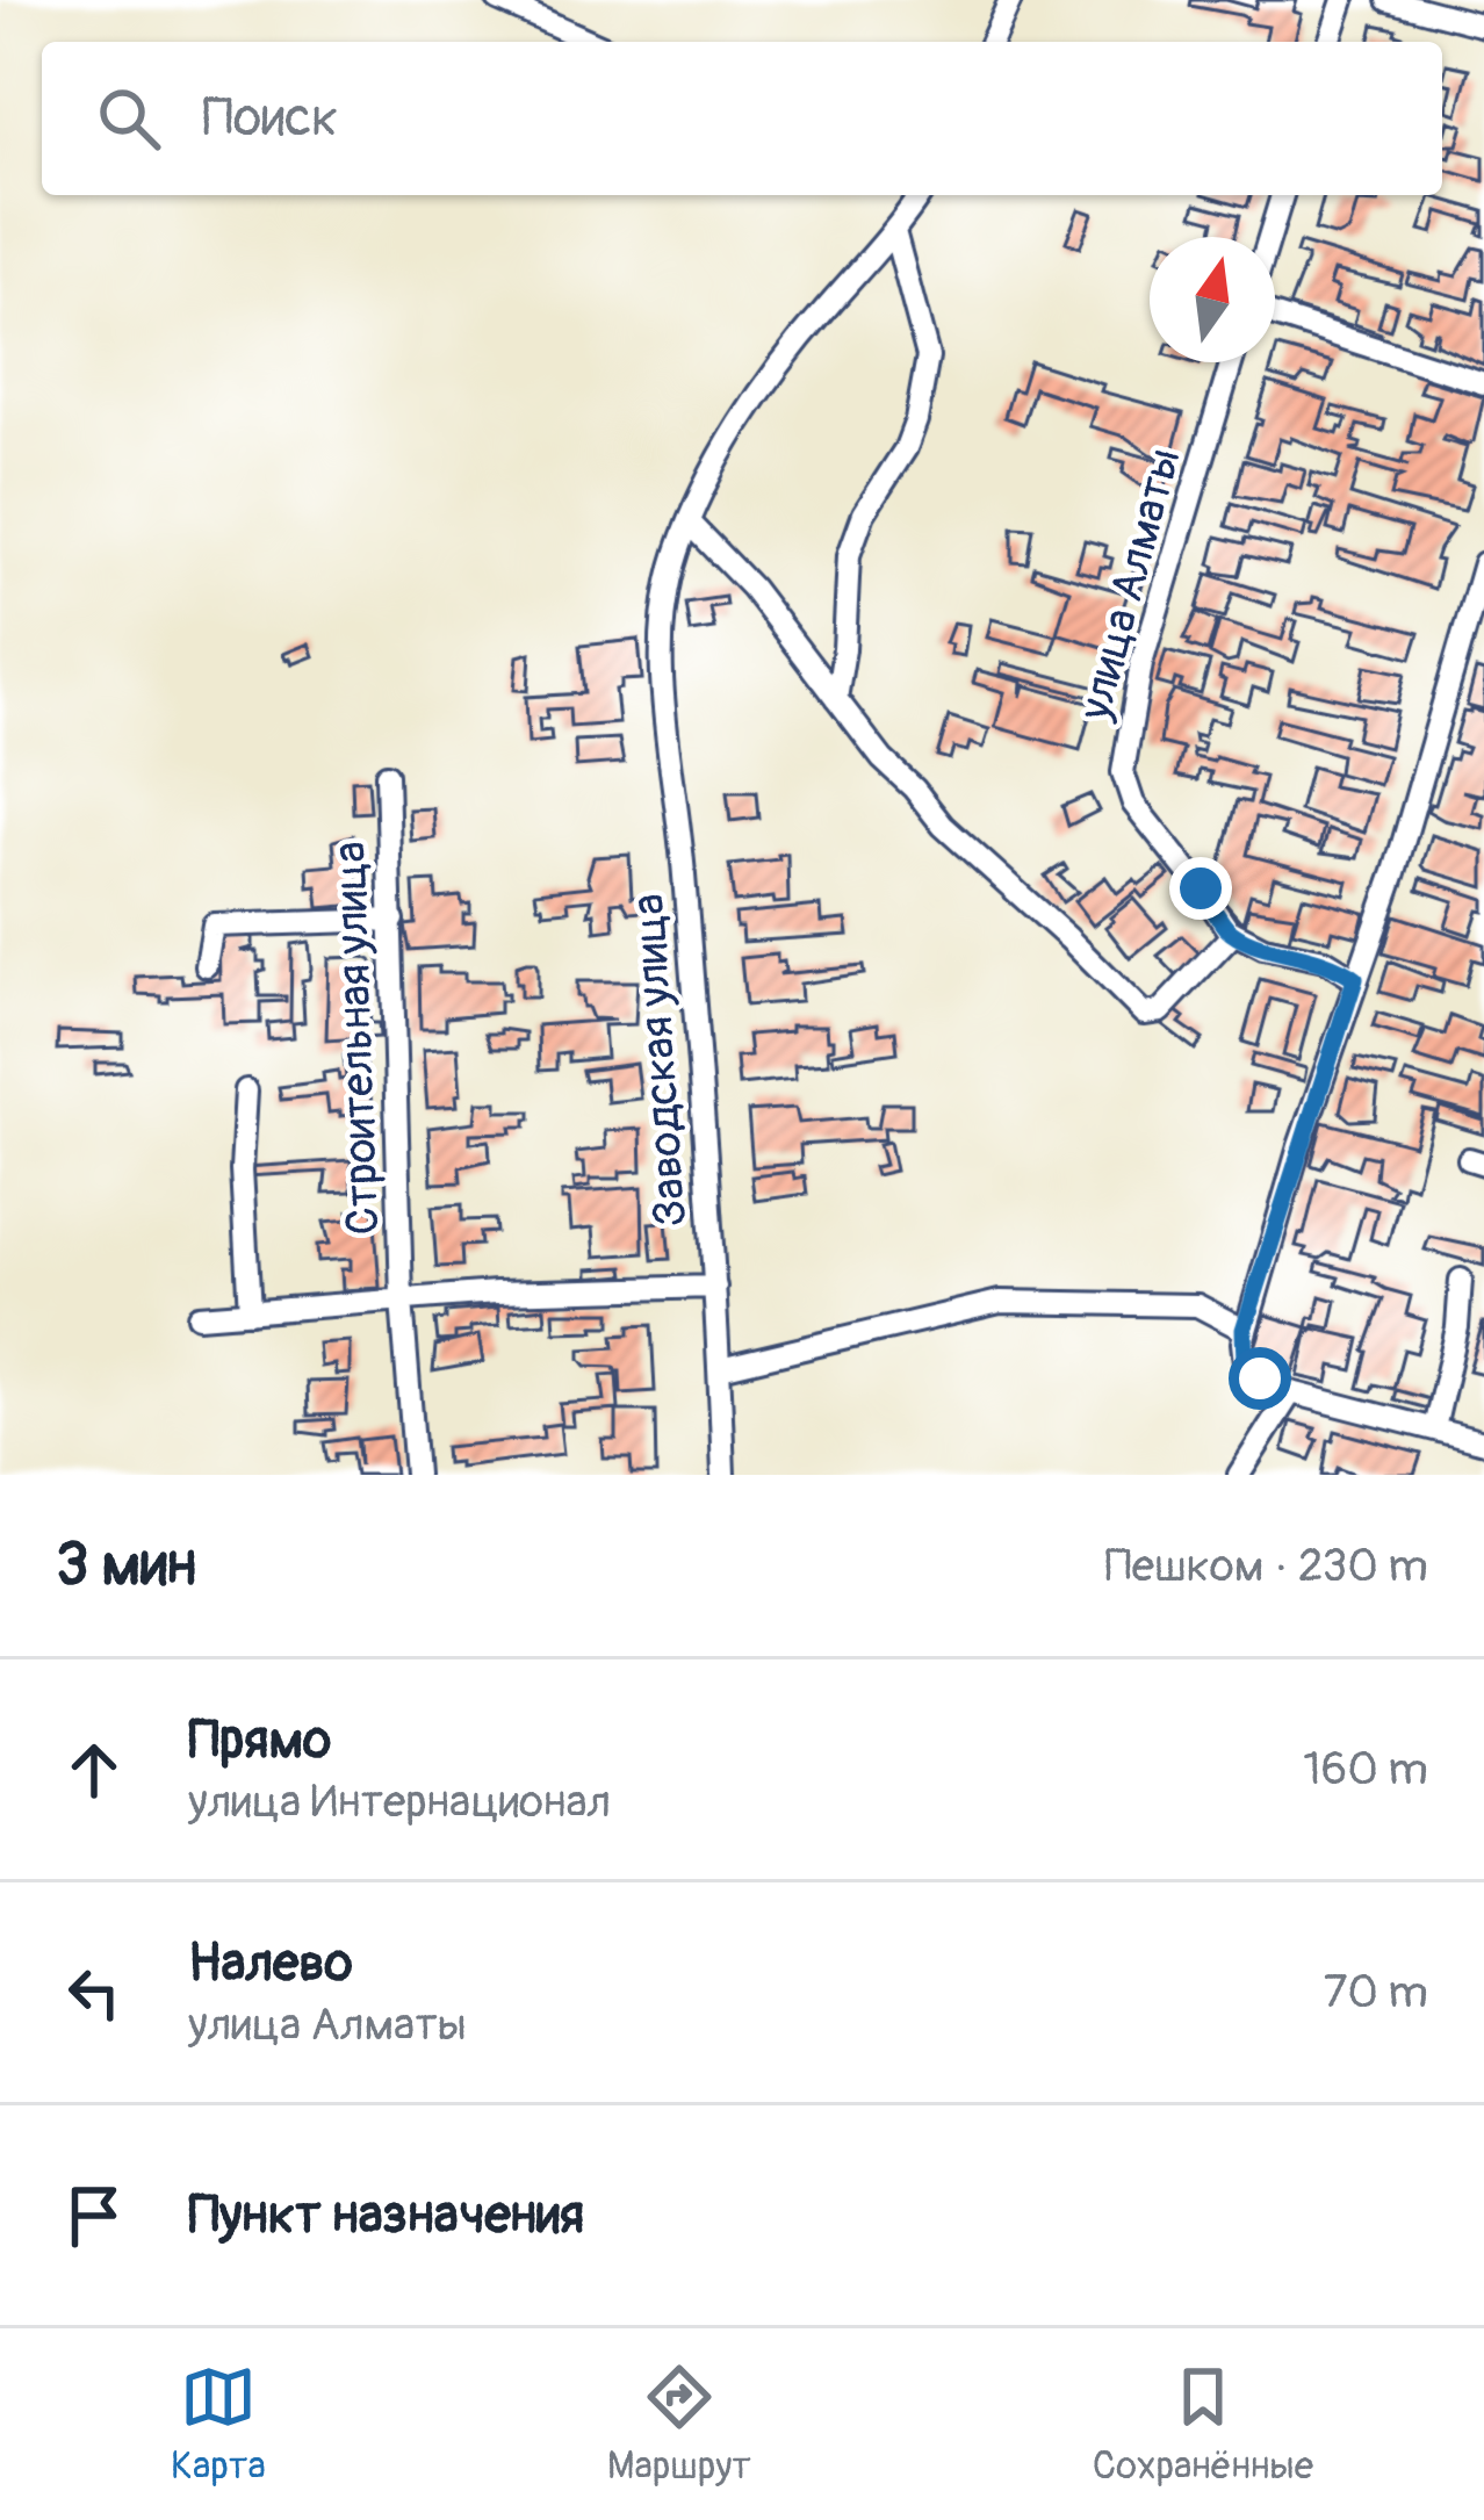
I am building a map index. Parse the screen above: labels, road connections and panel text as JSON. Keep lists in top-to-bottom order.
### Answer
{
  "streets": {
    "street": ["улица Алматы", "Строительная улица", "Заводская улица"]
  },
  "crossings": [
    ["Строительная улица", "Заводская улица"]
  ],
  "north": "top",
  "page": {
    "search": "Поиск",
    "heading": ["3 мин", "Пешком · 230 m"],
    "list": [
      ["Прямо", "улица Интернационал", "160 m"],
      ["Налево", "улица Алматы", "70 m"],
      "Пункт назначения"
    ],
    "nav": ["Карта", "Маршрут", "Сохранённые"]
  }
}
